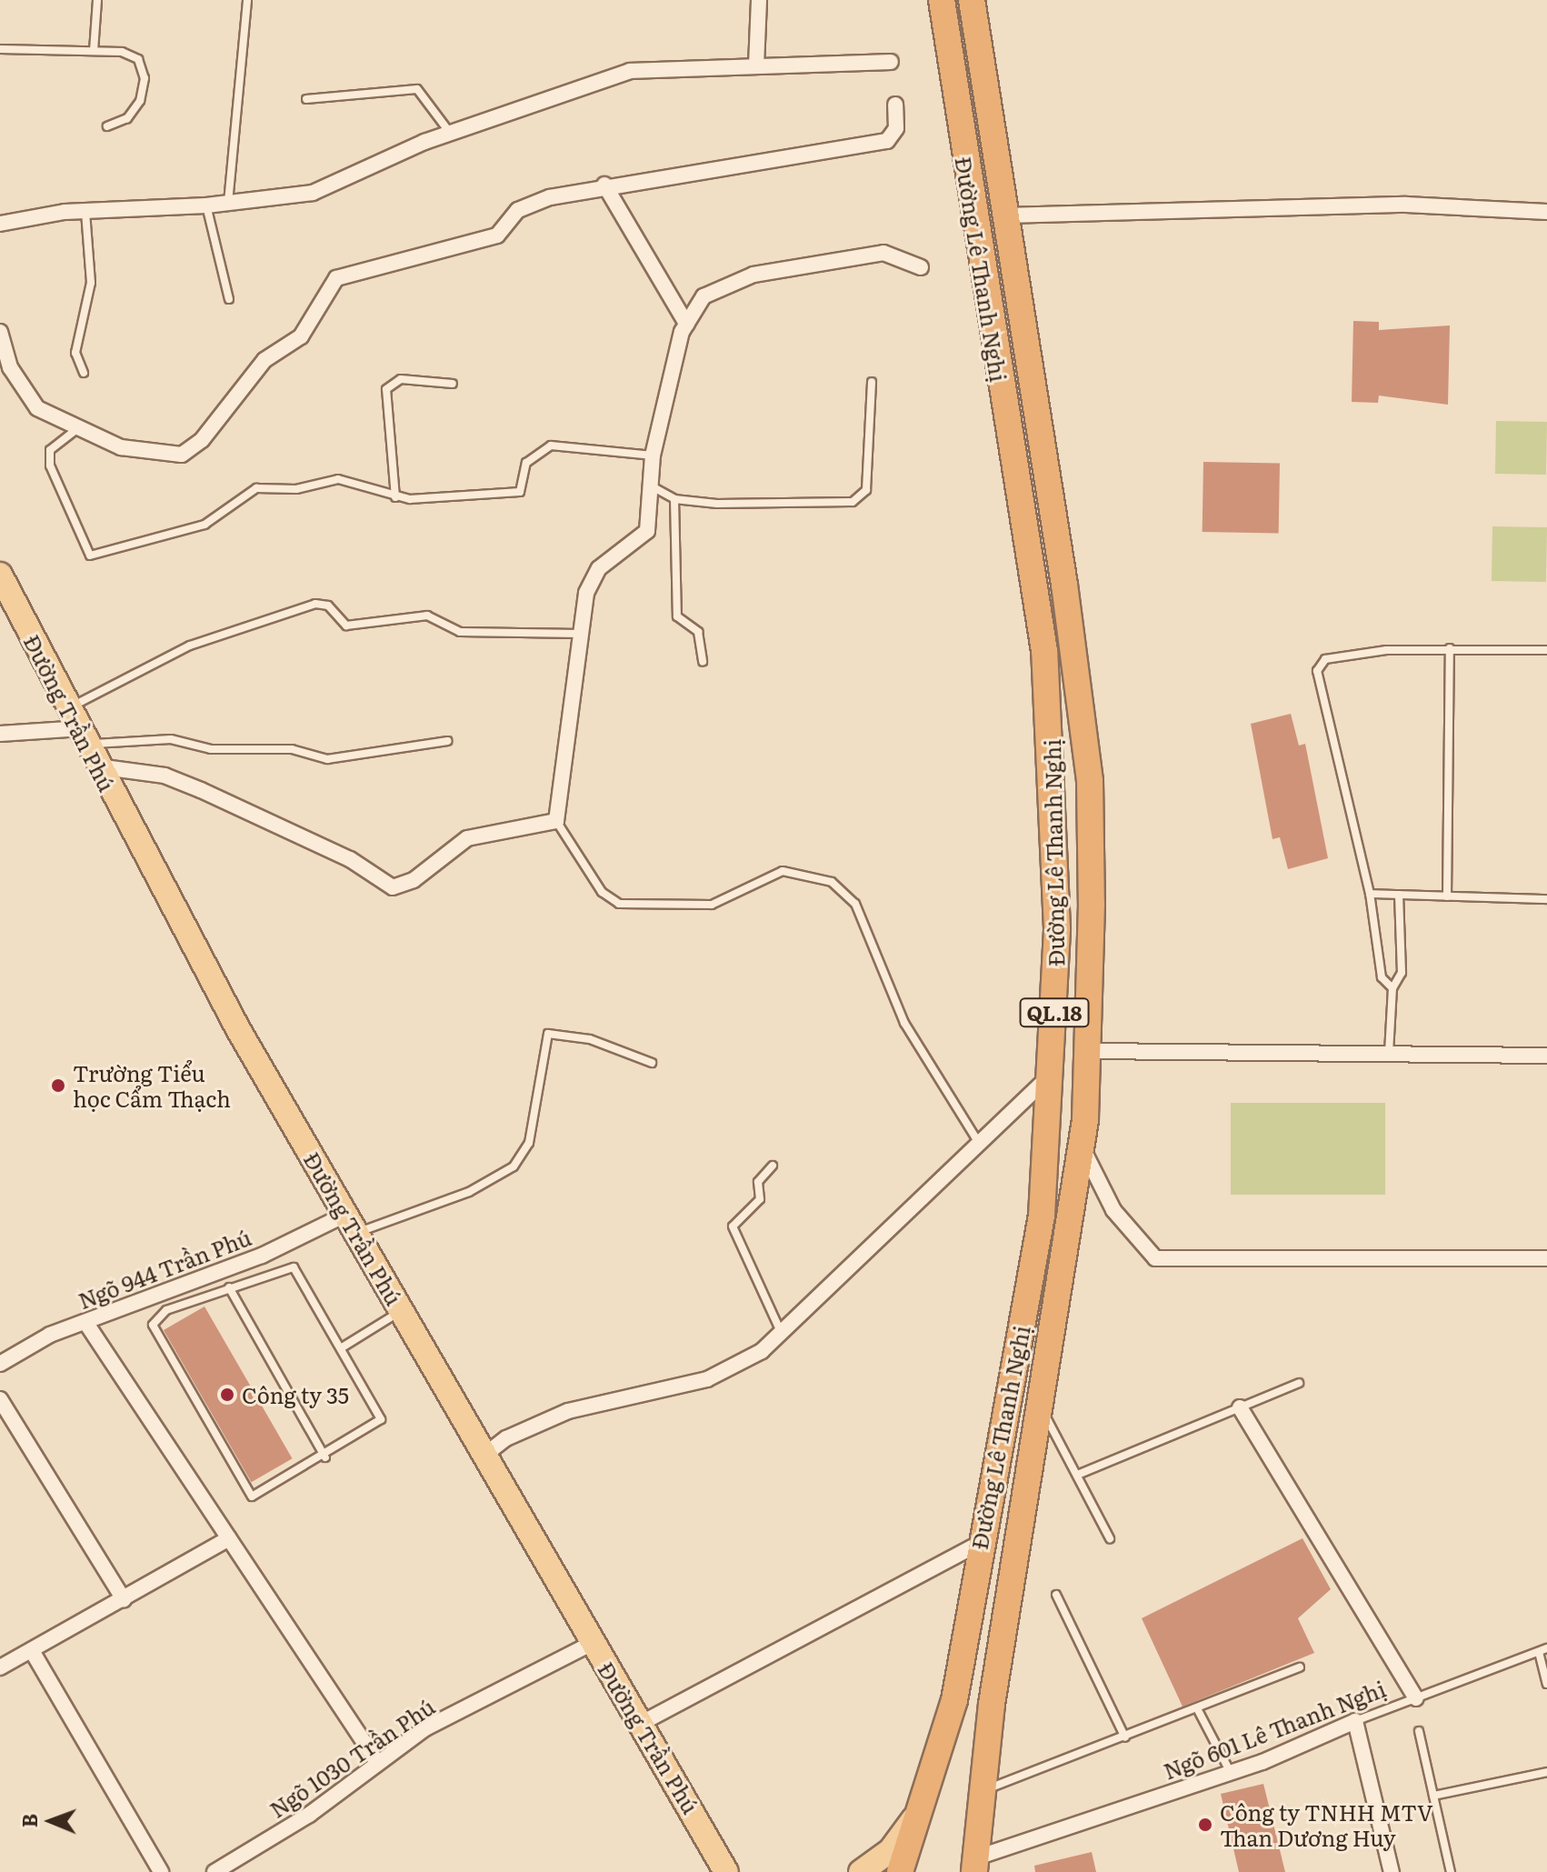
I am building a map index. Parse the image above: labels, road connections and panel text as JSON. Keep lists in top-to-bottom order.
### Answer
{
  "streets": {
    "highway": ["Đường Lê Thanh Nghị", "QL.18"],
    "main road": ["Đường Trần Phú"],
    "street": ["Ngõ 944 Trần Phú", "Ngõ 601 Lê Thanh Nghị", "Ngõ 1030 Trần Phú"]
  },
  "crossings": [
    ["Đường Lê Thanh Nghị", "Ngõ 601 Lê Thanh Nghị"],
    ["Đường Trần Phú", "Ngõ 944 Trần Phú"],
    ["Đường Trần Phú", "Ngõ 1030 Trần Phú"]
  ],
  "places": ["Trường Tiểu học Cẩm Thạch", "Công ty 35", "Công ty TNHH MTV Than Dương Huy"],
  "north": "left"
}
